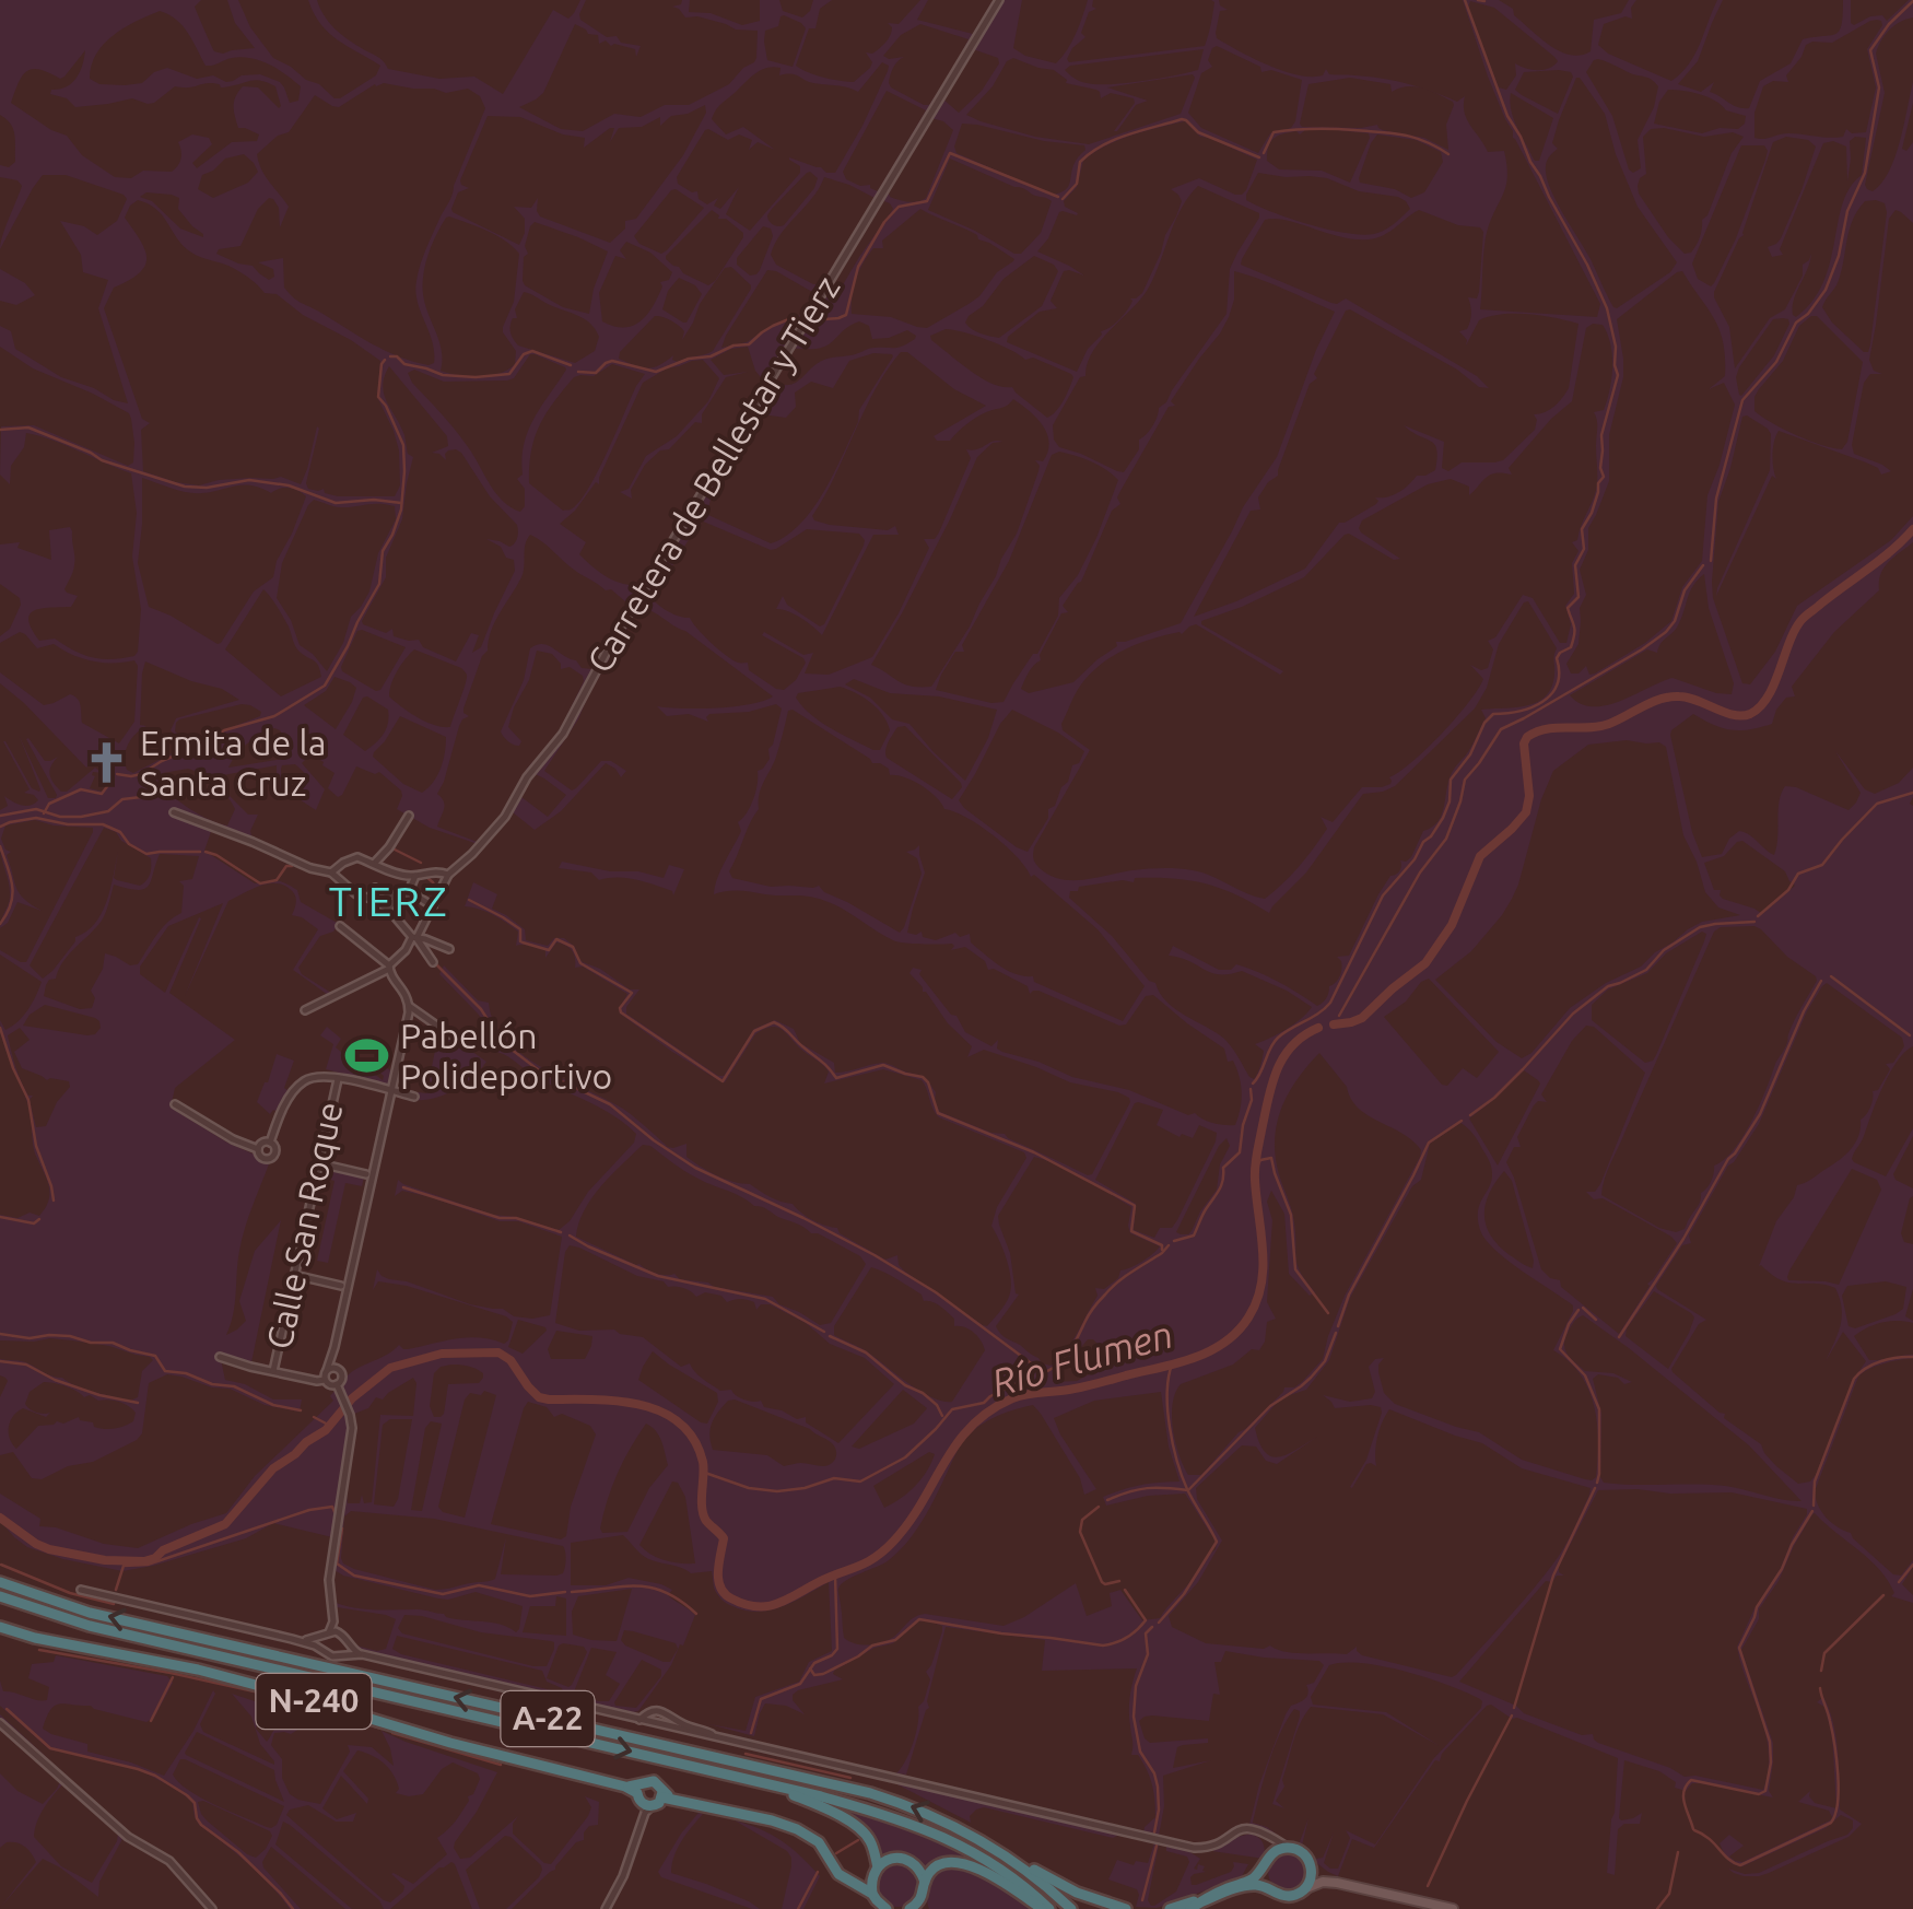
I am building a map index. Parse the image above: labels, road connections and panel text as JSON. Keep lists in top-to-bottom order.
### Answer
{
  "streets": {
    "highway": ["N-240", "A-22"],
    "street": ["Carretera de Bellestar y Tierz", "Calle San Roque"]
  },
  "districts": ["TIERZ"],
  "water": ["Río Flumen"],
  "places": {
    "church": ["Ermita de la Santa Cruz"],
    "sports": ["Pabellón Polideportivo"]
  }
}
